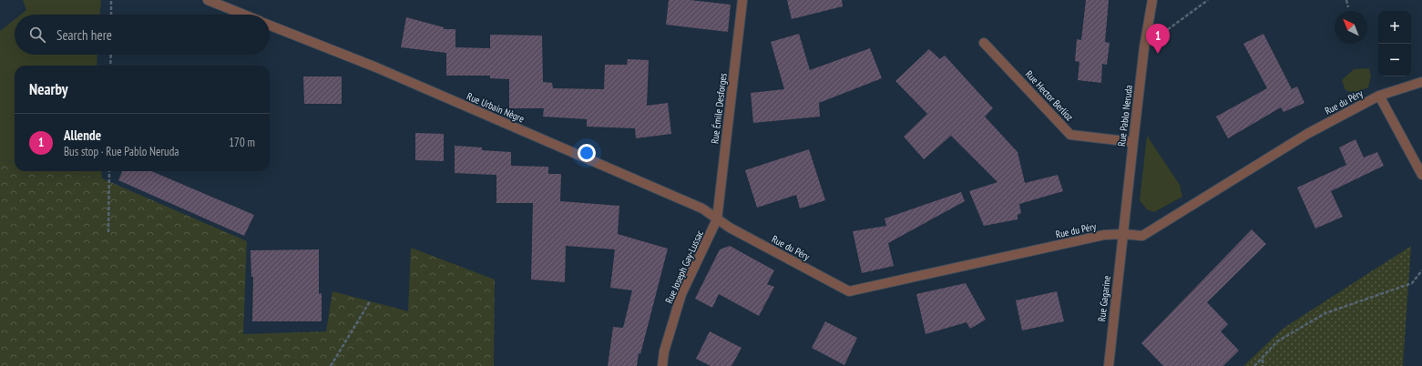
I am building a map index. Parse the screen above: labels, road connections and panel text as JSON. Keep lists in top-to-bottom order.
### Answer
{
  "streets": {
    "street": [
      "Rue Hector Berlioz",
      "Rue du Péry",
      "Rue Urbain Nègre",
      "Rue Émile Desforges",
      "Rue Pablo Neruda",
      "Rue Joseph Gay-Lussac",
      "Rue Gagarine"
    ]
  },
  "crossings": [
    ["Rue Hector Berlioz", "Rue Pablo Neruda"],
    ["Rue du Péry", "Rue Urbain Nègre"],
    ["Rue du Péry", "Rue Émile Desforges"],
    ["Rue du Péry", "Rue Pablo Neruda"],
    ["Rue du Péry", "Rue Joseph Gay-Lussac"],
    ["Rue du Péry", "Rue Gagarine"],
    ["Rue Urbain Nègre", "Rue Émile Desforges"],
    ["Rue Urbain Nègre", "Rue Joseph Gay-Lussac"],
    ["Rue Émile Desforges", "Rue Joseph Gay-Lussac"],
    ["Rue Pablo Neruda", "Rue Gagarine"]
  ],
  "north": "top left",
  "page": {
    "map_buttons": ["+", "−"],
    "search": "Search here",
    "pins": "1",
    "heading": "Nearby",
    "list": [
      {
        "mark": "1",
        "name": "Allende",
        "note": "Bus stop · Rue Pablo Neruda",
        "value": "170 m"
      }
    ]
  }
}
